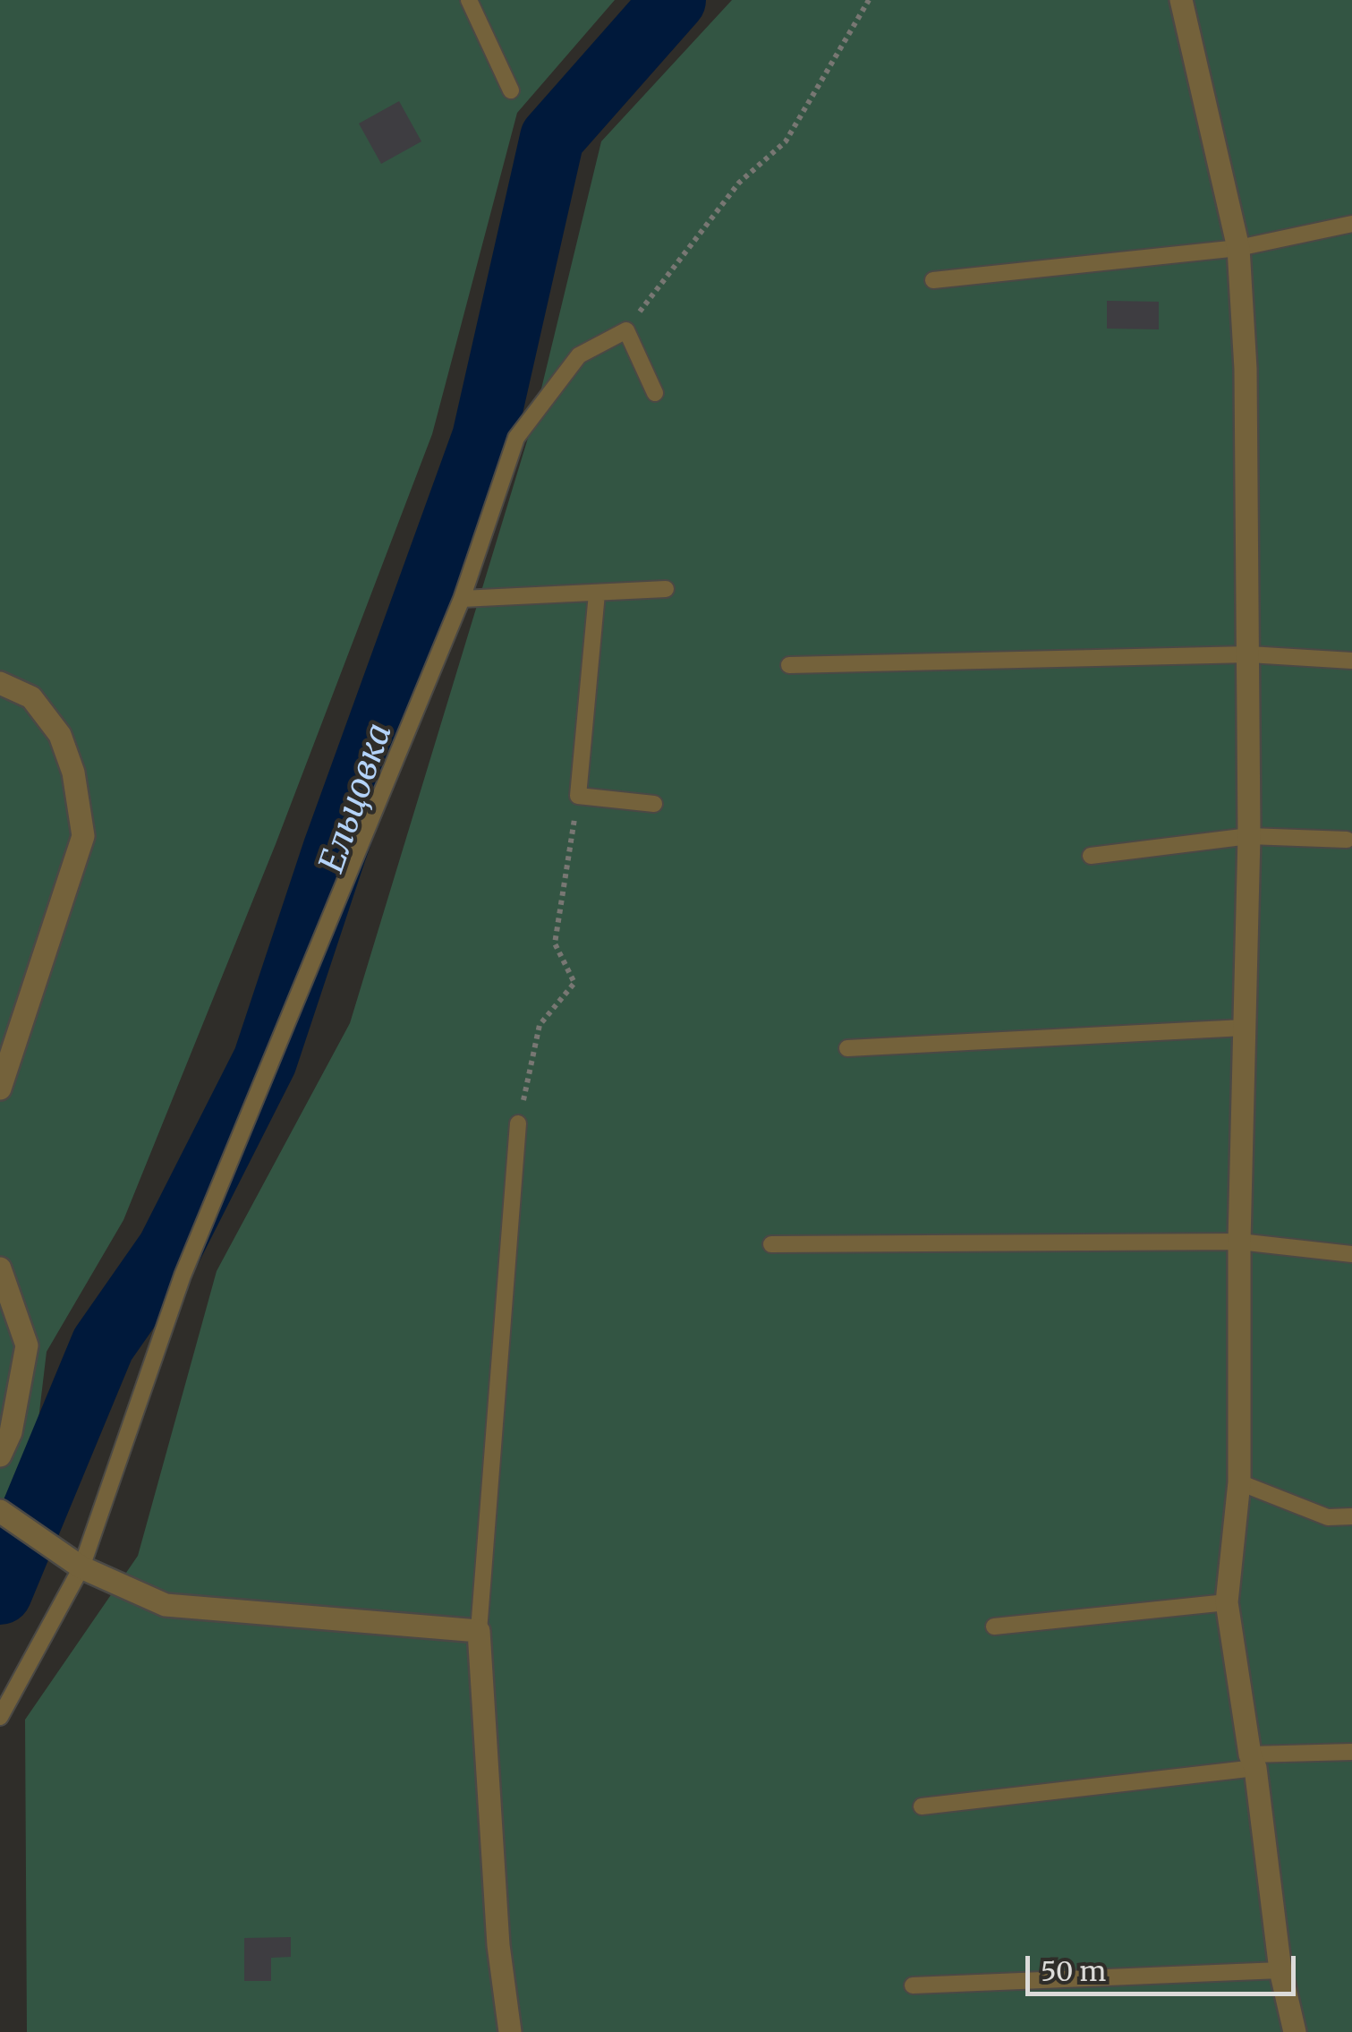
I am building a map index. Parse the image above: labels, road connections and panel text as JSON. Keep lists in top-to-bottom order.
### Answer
{
  "water": ["Ельцовка"],
  "scale_bar": "50 m"
}
